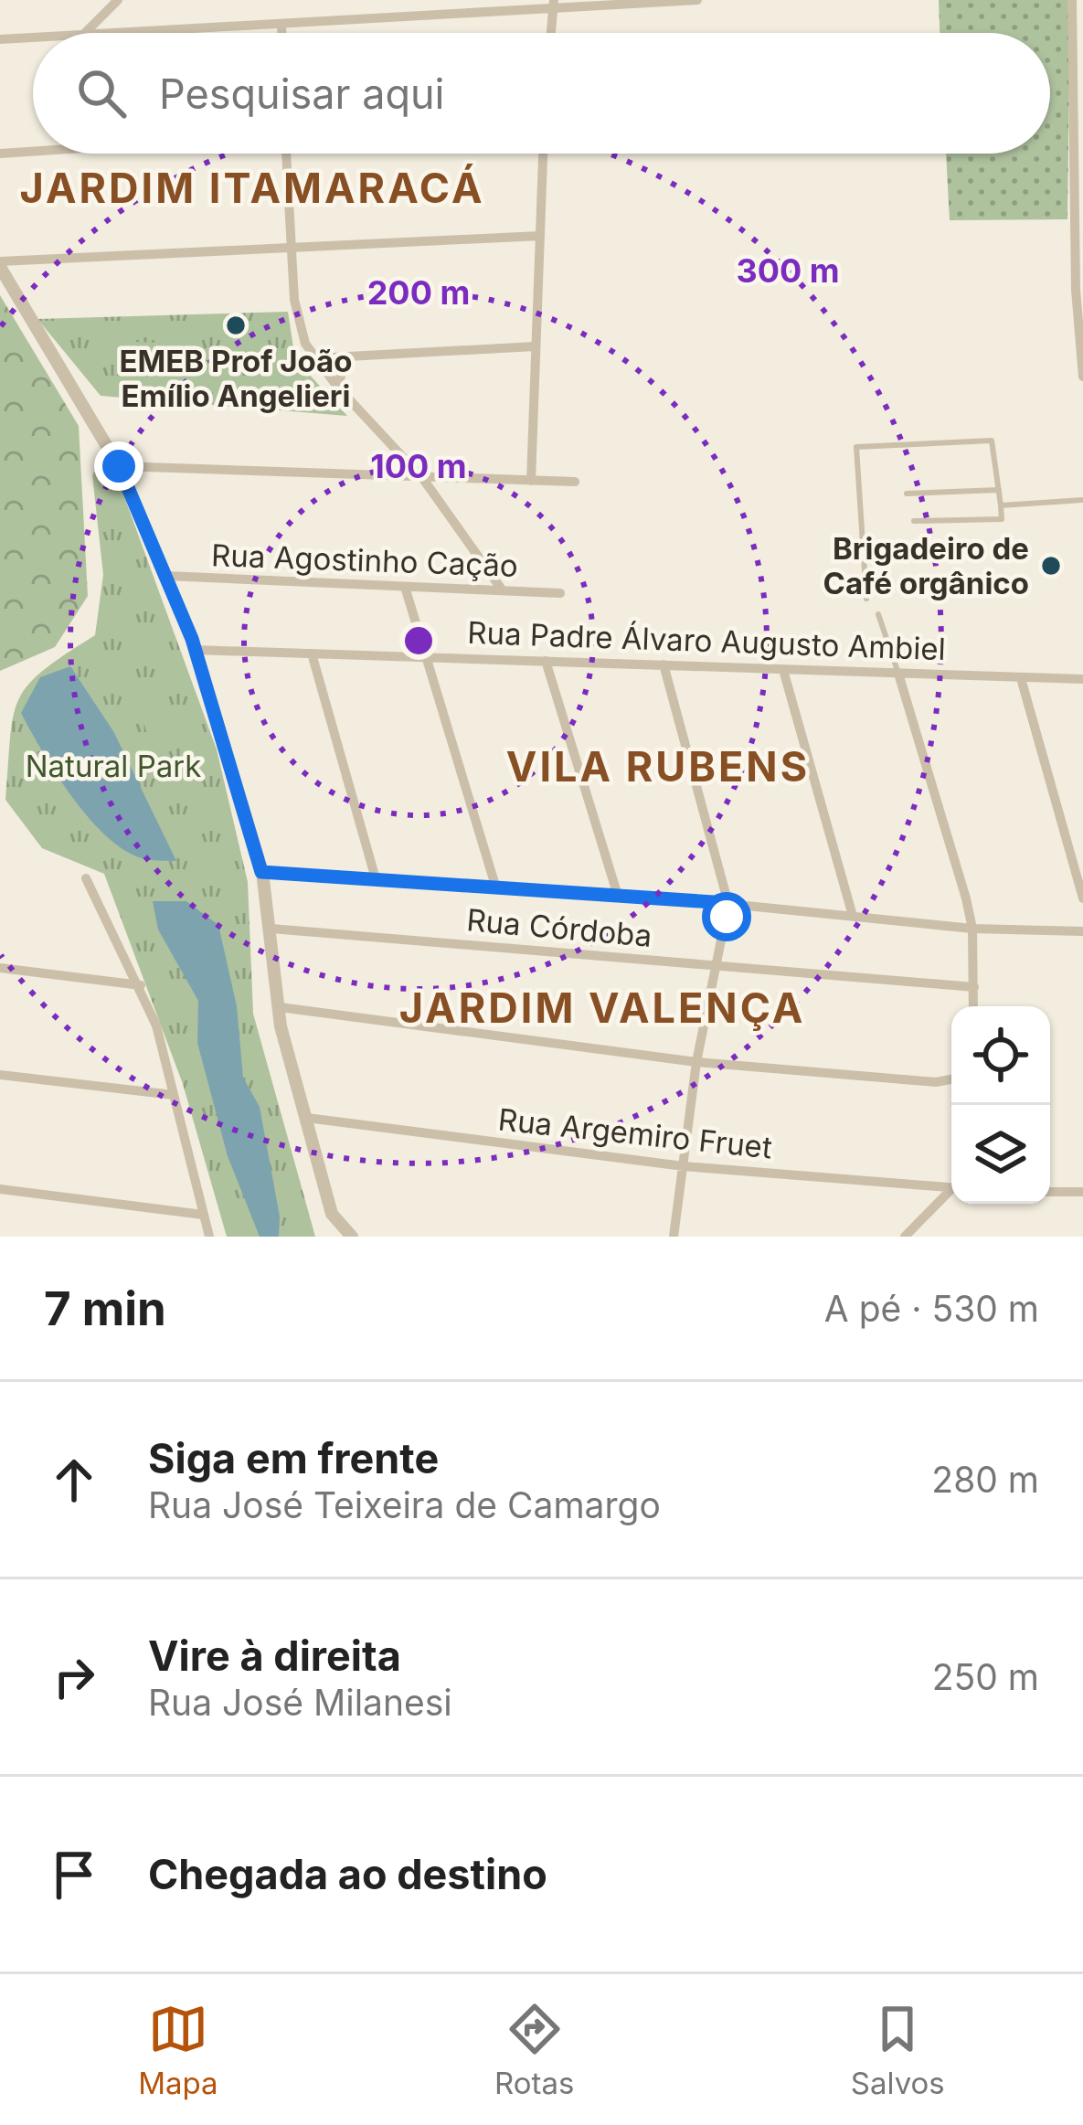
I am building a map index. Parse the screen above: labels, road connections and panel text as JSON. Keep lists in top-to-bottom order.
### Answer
{
  "streets": {
    "street": [
      "Rua Agostinho Cação",
      "Rua Padre Álvaro Augusto Ambiel",
      "Rua Córdoba",
      "Rua Argemiro Fruet"
    ]
  },
  "districts": ["JARDIM ITAMARACÁ", "VILA RUBENS", "JARDIM VALENÇA"],
  "parks": ["Natural Park"],
  "places": ["EMEB Prof João Emílio Angelieri", "Brigadeiro de Café orgânico"],
  "page": {
    "search": "Pesquisar aqui",
    "heading": ["7 min", "A pé · 530 m"],
    "list": [
      ["Siga em frente", "Rua José Teixeira de Camargo", "280 m"],
      ["Vire à direita", "Rua José Milanesi", "250 m"],
      "Chegada ao destino"
    ],
    "nav": ["Mapa", "Rotas", "Salvos"]
  },
  "rings": ["300 m", "200 m", "100 m"]
}
